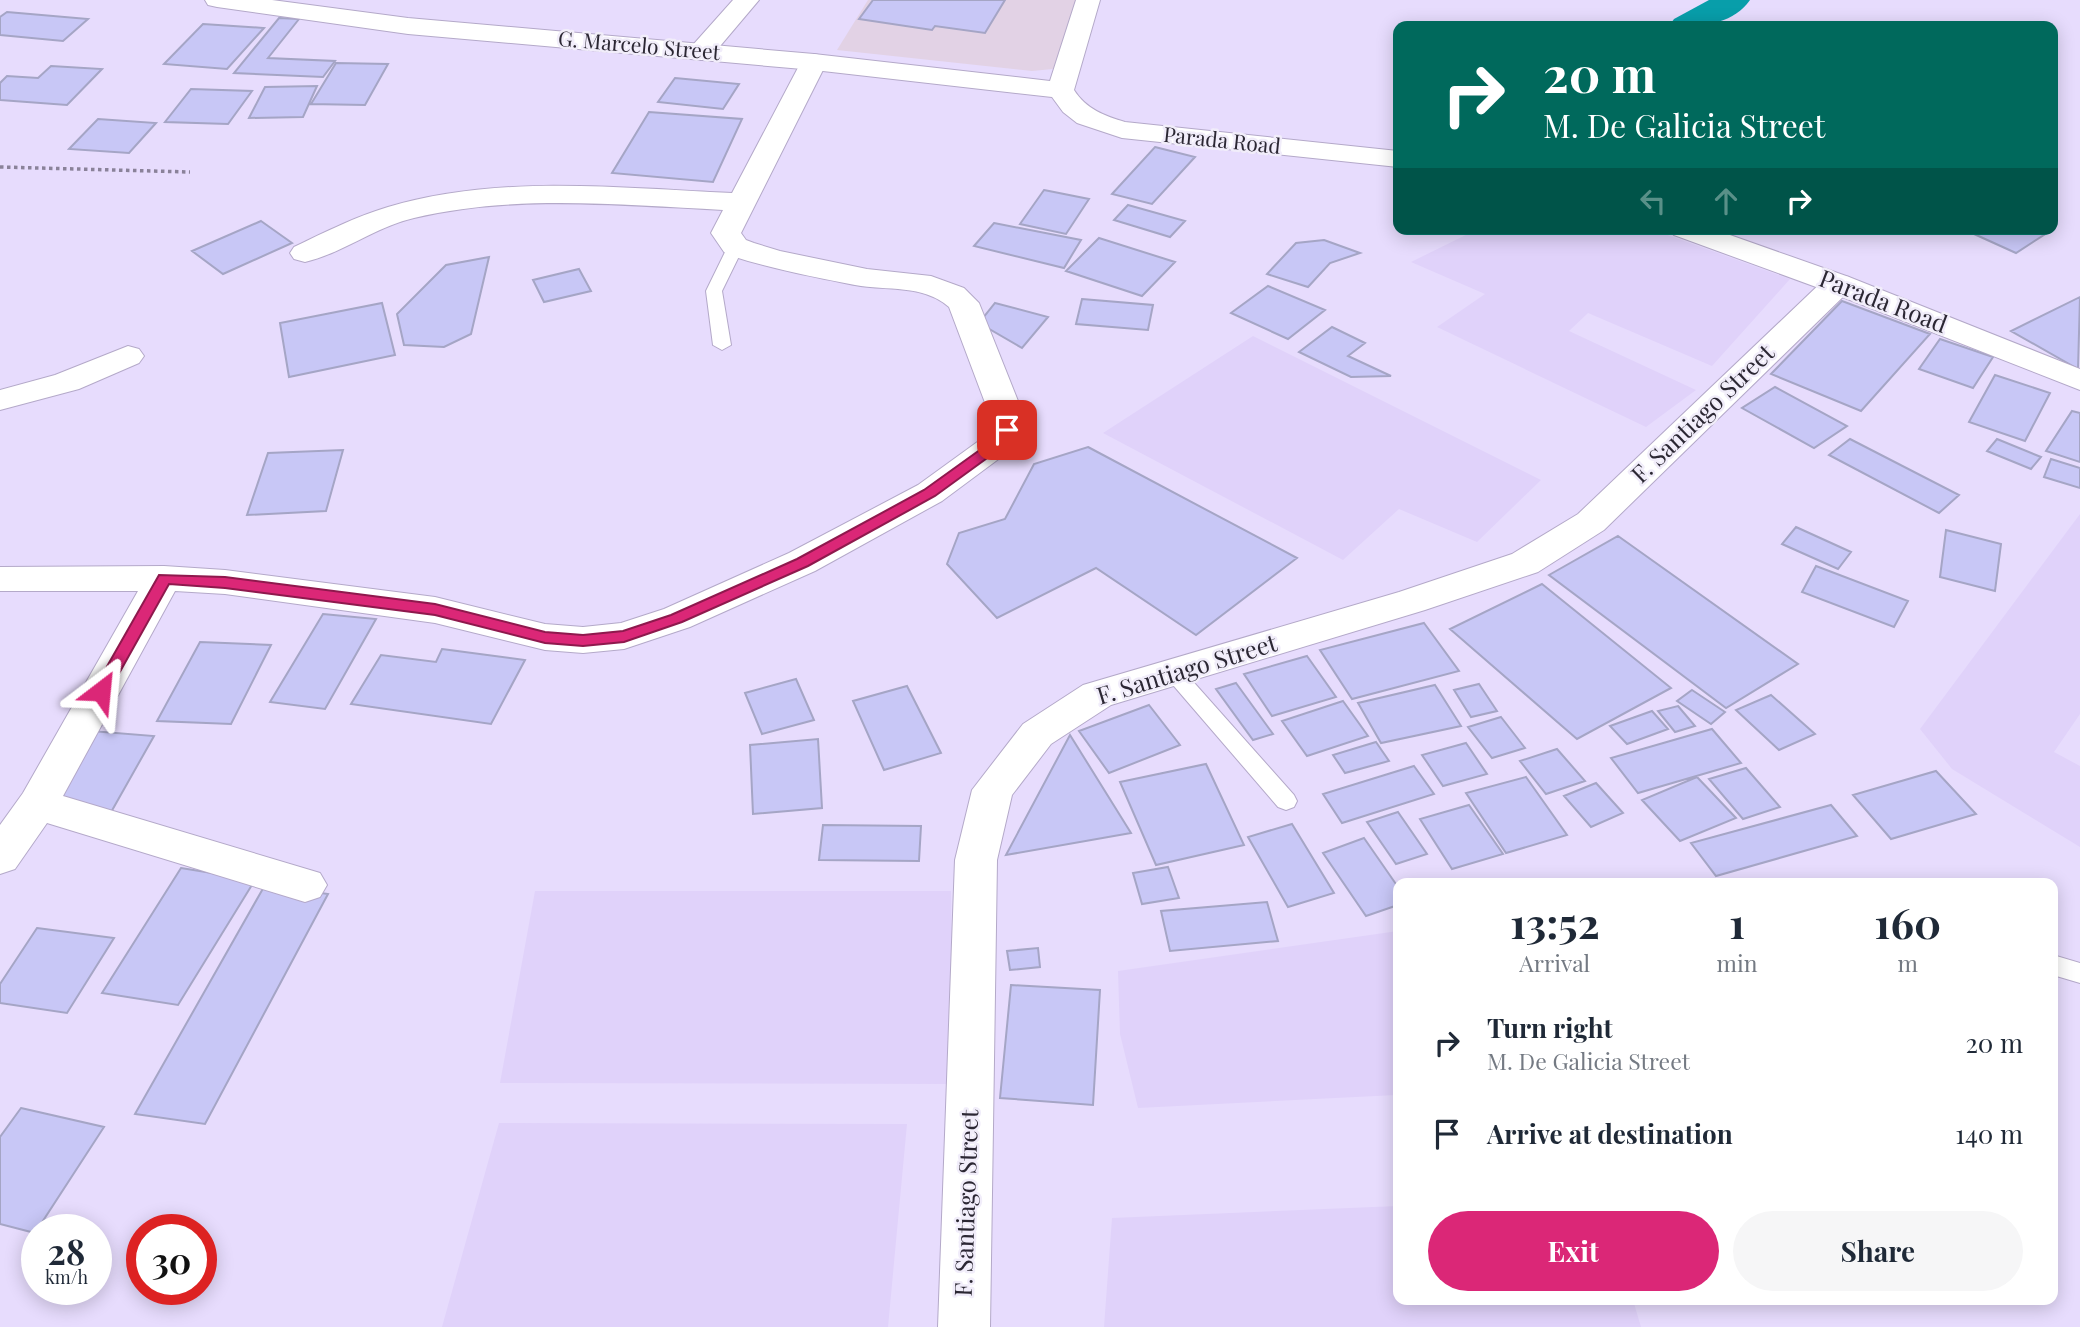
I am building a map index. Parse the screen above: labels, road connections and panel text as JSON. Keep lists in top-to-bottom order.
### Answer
{
  "streets": {
    "street": ["G. Marcelo Street", "Parada Road", "F. Santiago Street"]
  },
  "crossings": [
    ["G. Marcelo Street", "Parada Road"],
    ["Parada Road", "F. Santiago Street"]
  ],
  "page": {
    "turn": ["20 m", "M. De Galicia Street"],
    "eta": [
      "13:52",
      "Arrival",
      "1",
      "min",
      "160",
      "m"
    ],
    "list": [
      {
        "name": "Turn right",
        "note": "M. De Galicia Street",
        "value": "20 m"
      },
      {
        "name": "Arrive at destination",
        "value": "140 m"
      }
    ],
    "buttons": ["Exit", "Share"],
    "speed": "28 km/h",
    "limit": "30"
  }
}
